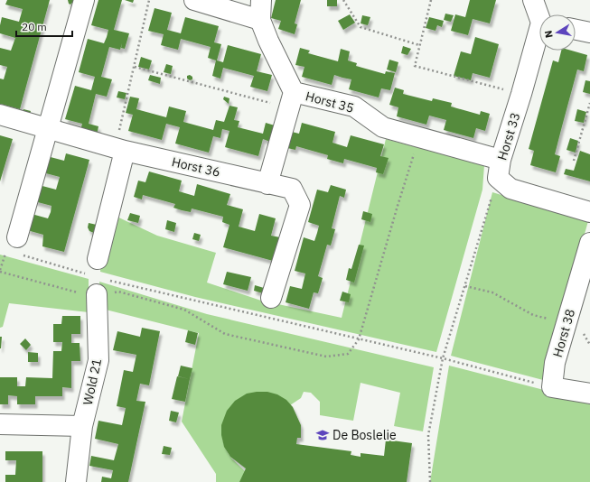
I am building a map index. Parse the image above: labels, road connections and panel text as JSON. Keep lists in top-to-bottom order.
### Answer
{
  "streets": {
    "street": [
      "Horst 35",
      "Horst 33",
      "Horst 36",
      "Horst 38",
      "Wold 21"
    ]
  },
  "crossings": [
    ["Horst 35", "Horst 33"]
  ],
  "places": {
    "school or university": ["De Boslelie"]
  },
  "scale_bar": "20 m",
  "north": "left"
}
